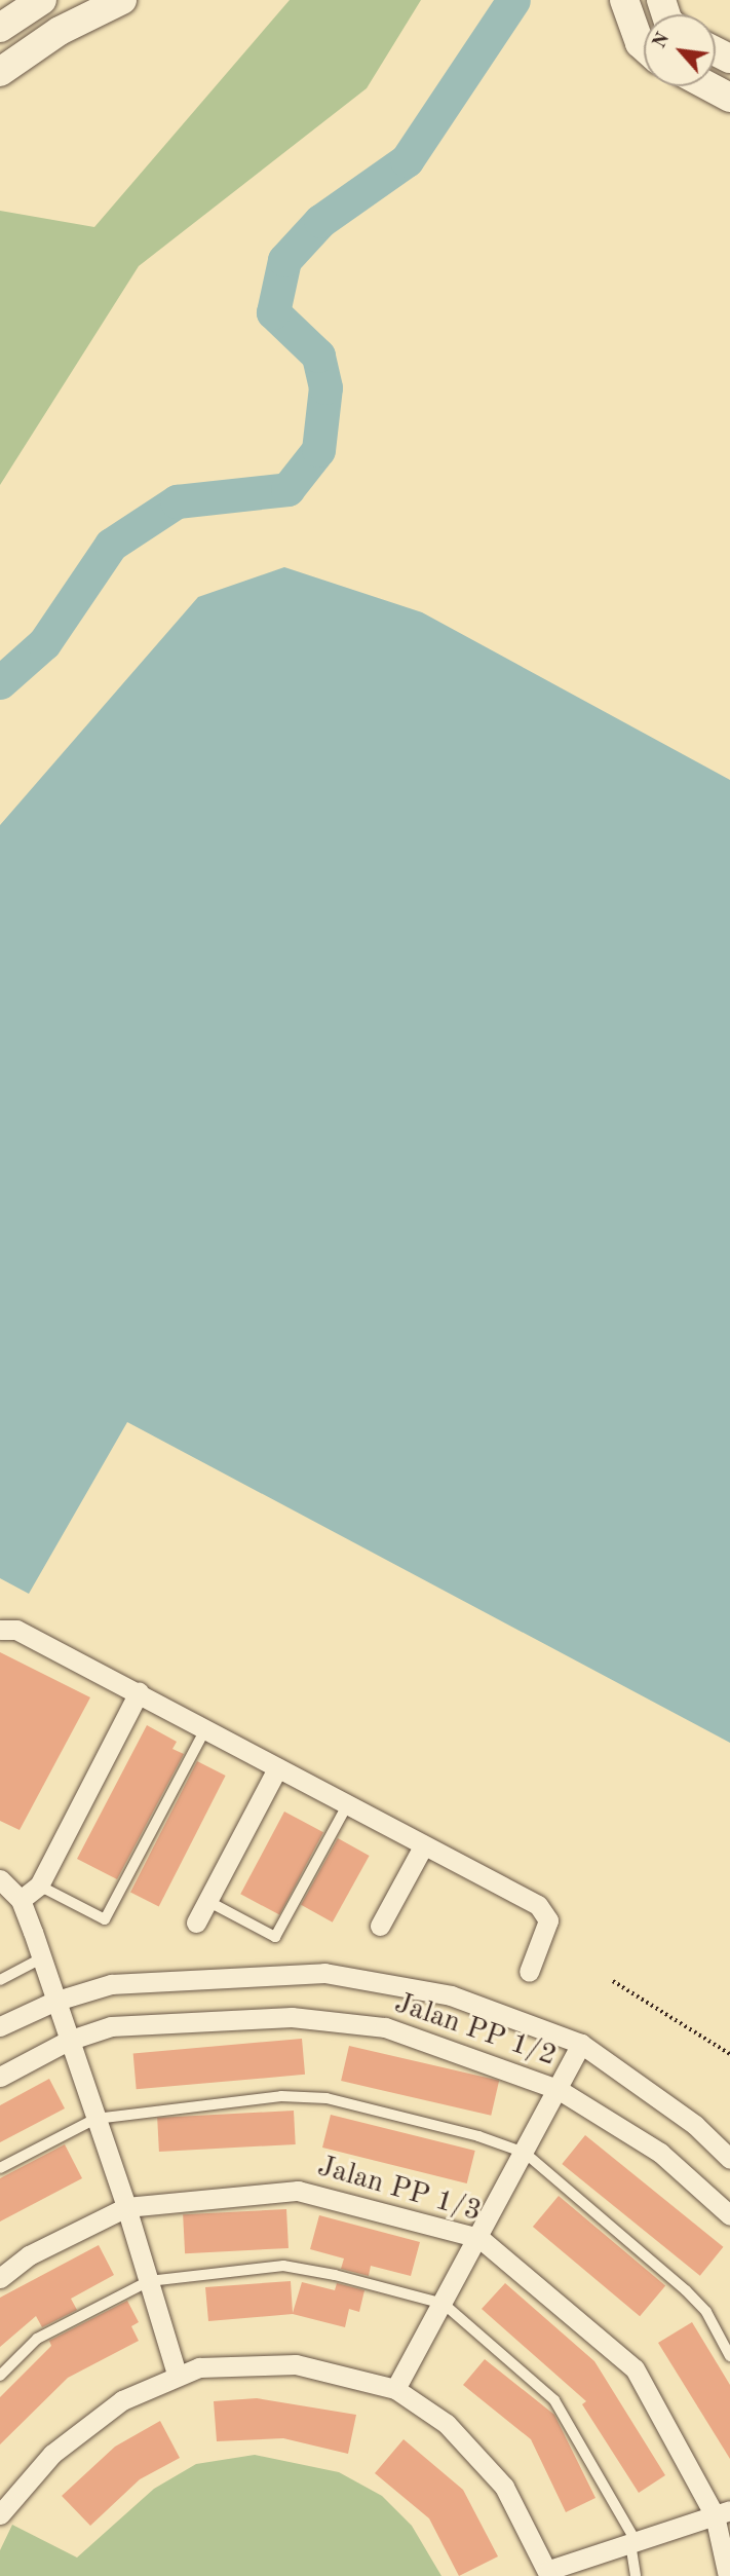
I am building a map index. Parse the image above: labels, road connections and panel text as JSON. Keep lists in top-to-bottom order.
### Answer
{
  "streets": {
    "street": ["Jalan PP 1/2", "Jalan PP 1/3"]
  },
  "north": "top left"
}
